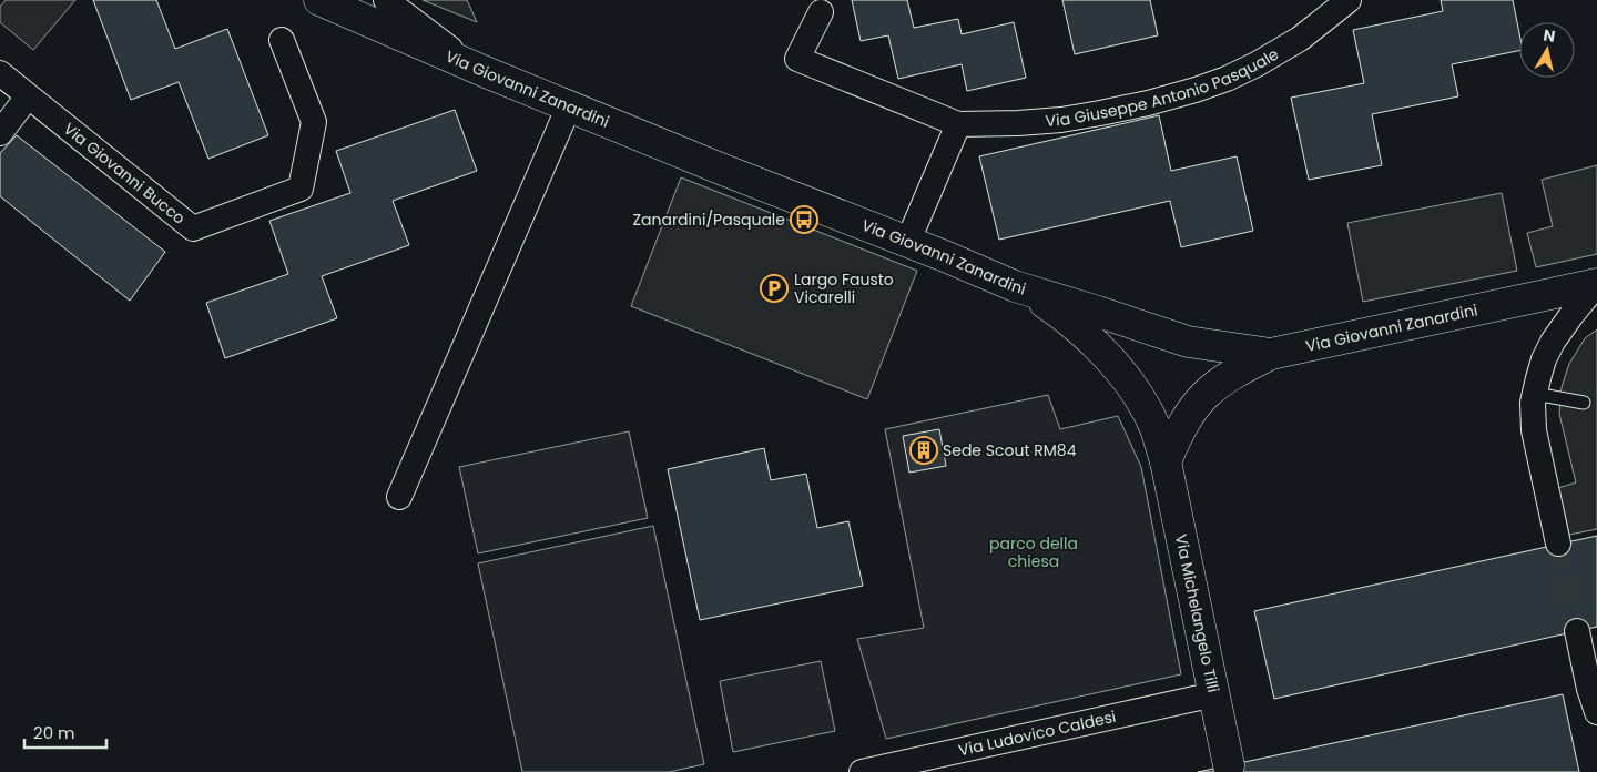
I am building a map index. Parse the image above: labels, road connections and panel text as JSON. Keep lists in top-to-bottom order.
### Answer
{
  "streets": {
    "street": [
      "Via Giuseppe Antonio Pasquale",
      "Via Giovanni Zanardini",
      "Via Giovanni Bucco",
      "Via Michelangelo Tilli",
      "Via Ludovico Caldesi"
    ]
  },
  "crossings": [
    ["Via Giovanni Zanardini", "Via Michelangelo Tilli"],
    ["Via Michelangelo Tilli", "Via Ludovico Caldesi"]
  ],
  "parks": ["parco della chiesa"],
  "places": {
    "bus stop": ["Zanardini/Pasquale"],
    "parking": ["Largo Fausto Vicarelli"],
    "building": ["Sede Scout RM84"]
  },
  "scale_bar": "20 m",
  "north": "top"
}
